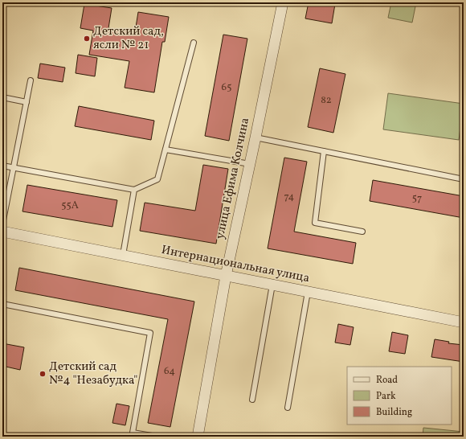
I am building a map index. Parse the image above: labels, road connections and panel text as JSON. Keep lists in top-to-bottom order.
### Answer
{
  "streets": {
    "street": ["улица Ефима Колчина", "Интернациональная улица"]
  },
  "crossings": [
    ["улица Ефима Колчина", "Интернациональная улица"]
  ],
  "places": ["Детский сад, ясли № 21", "Детский сад №4 \"Незабудка\""],
  "house_numbers": [
    "65",
    "82",
    "74",
    "57",
    "55А",
    "64"
  ],
  "legend": ["Road", "Park", "Building"]
}
